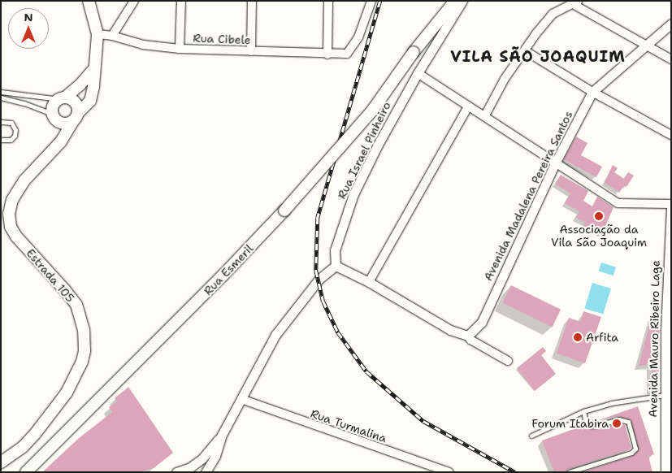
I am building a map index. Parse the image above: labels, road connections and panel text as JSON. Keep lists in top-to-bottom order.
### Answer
{
  "streets": {
    "main road": ["Rua Esmeril", "Estrada 105"],
    "street": [
      "Rua Cibele",
      "Rua Israel Pinheiro",
      "Avenida Madalena Pereira Santos",
      "Avenida Mauro Ribeiro Lage",
      "Rua Turmalina"
    ]
  },
  "crossings": [
    ["Rua Cibele", "Estrada 105"]
  ],
  "districts": ["VILA SÃO JOAQUIM"],
  "places": ["Associação da Vila São Joaquim", "Arfita", "Forum Itabira"],
  "north": "top"
}
